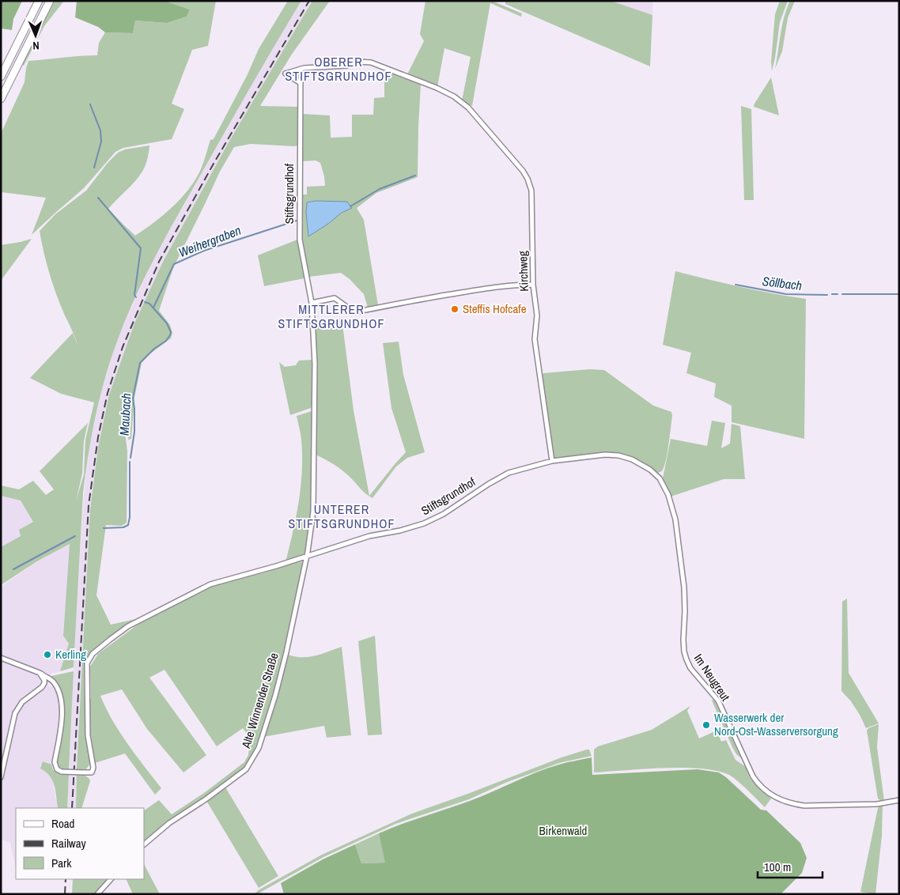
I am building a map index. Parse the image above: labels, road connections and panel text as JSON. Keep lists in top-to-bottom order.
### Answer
{
  "streets": {
    "street": [
      "Stiftsgrundhof",
      "Kirchweg",
      "Im Neugreut",
      "Alte Winnender Straße"
    ]
  },
  "crossings": [
    ["Stiftsgrundhof", "Kirchweg"],
    ["Stiftsgrundhof", "Im Neugreut"],
    ["Stiftsgrundhof", "Alte Winnender Straße"]
  ],
  "districts": ["OBERER STIFTSGRUNDHOF", "MITTLERER STIFTSGRUNDHOF", "UNTERER STIFTSGRUNDHOF"],
  "water": ["Weihergraben", "Söllbach", "Maubach"],
  "parks": ["Birkenwald"],
  "places": ["Steffis Hofcafe", "Kerling", "Wasserwerk der Nord-Ost-Wasserversorgung"],
  "legend": ["Road", "Railway", "Park"],
  "scale_bar": "100 m",
  "north": "bottom"
}
